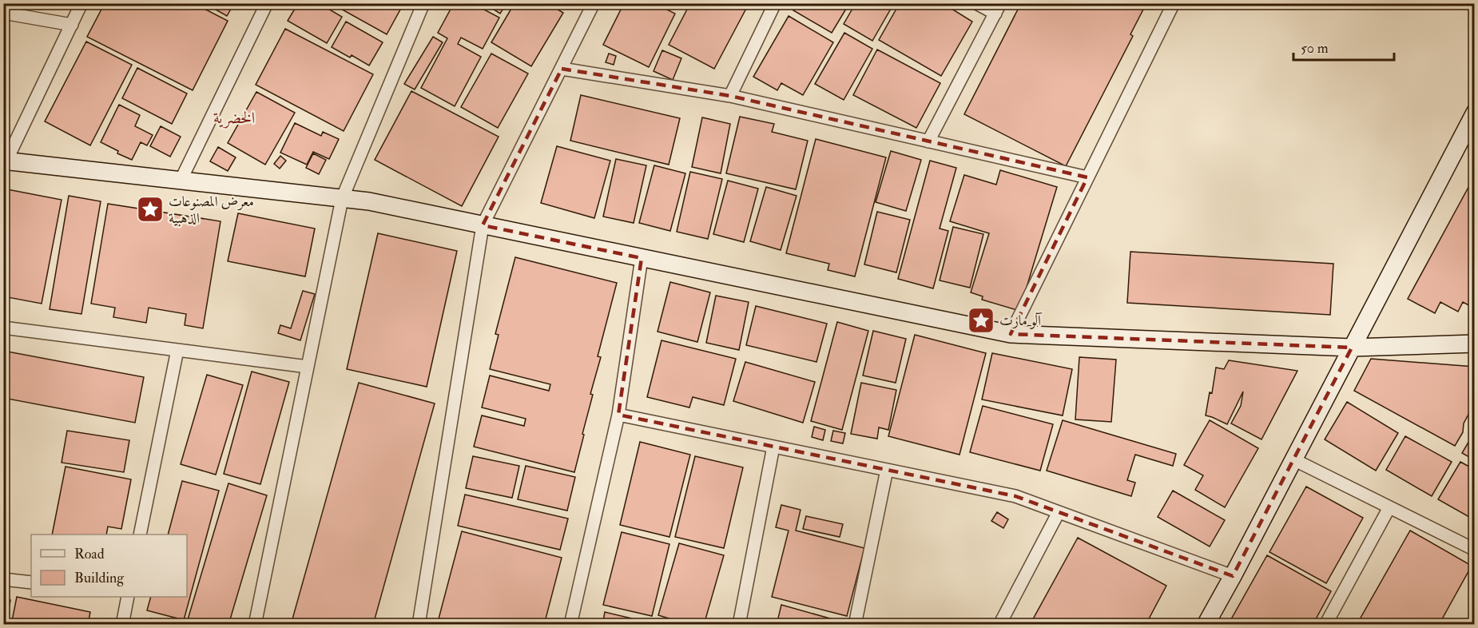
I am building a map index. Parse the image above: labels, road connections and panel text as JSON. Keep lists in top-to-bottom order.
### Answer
{
  "districts": ["الخضرية"],
  "places": {
    "place": ["معرض المصنوعات الذهبية", "آلو مارت"]
  },
  "legend": ["Road", "Building"],
  "scale_bar": "50 m"
}
